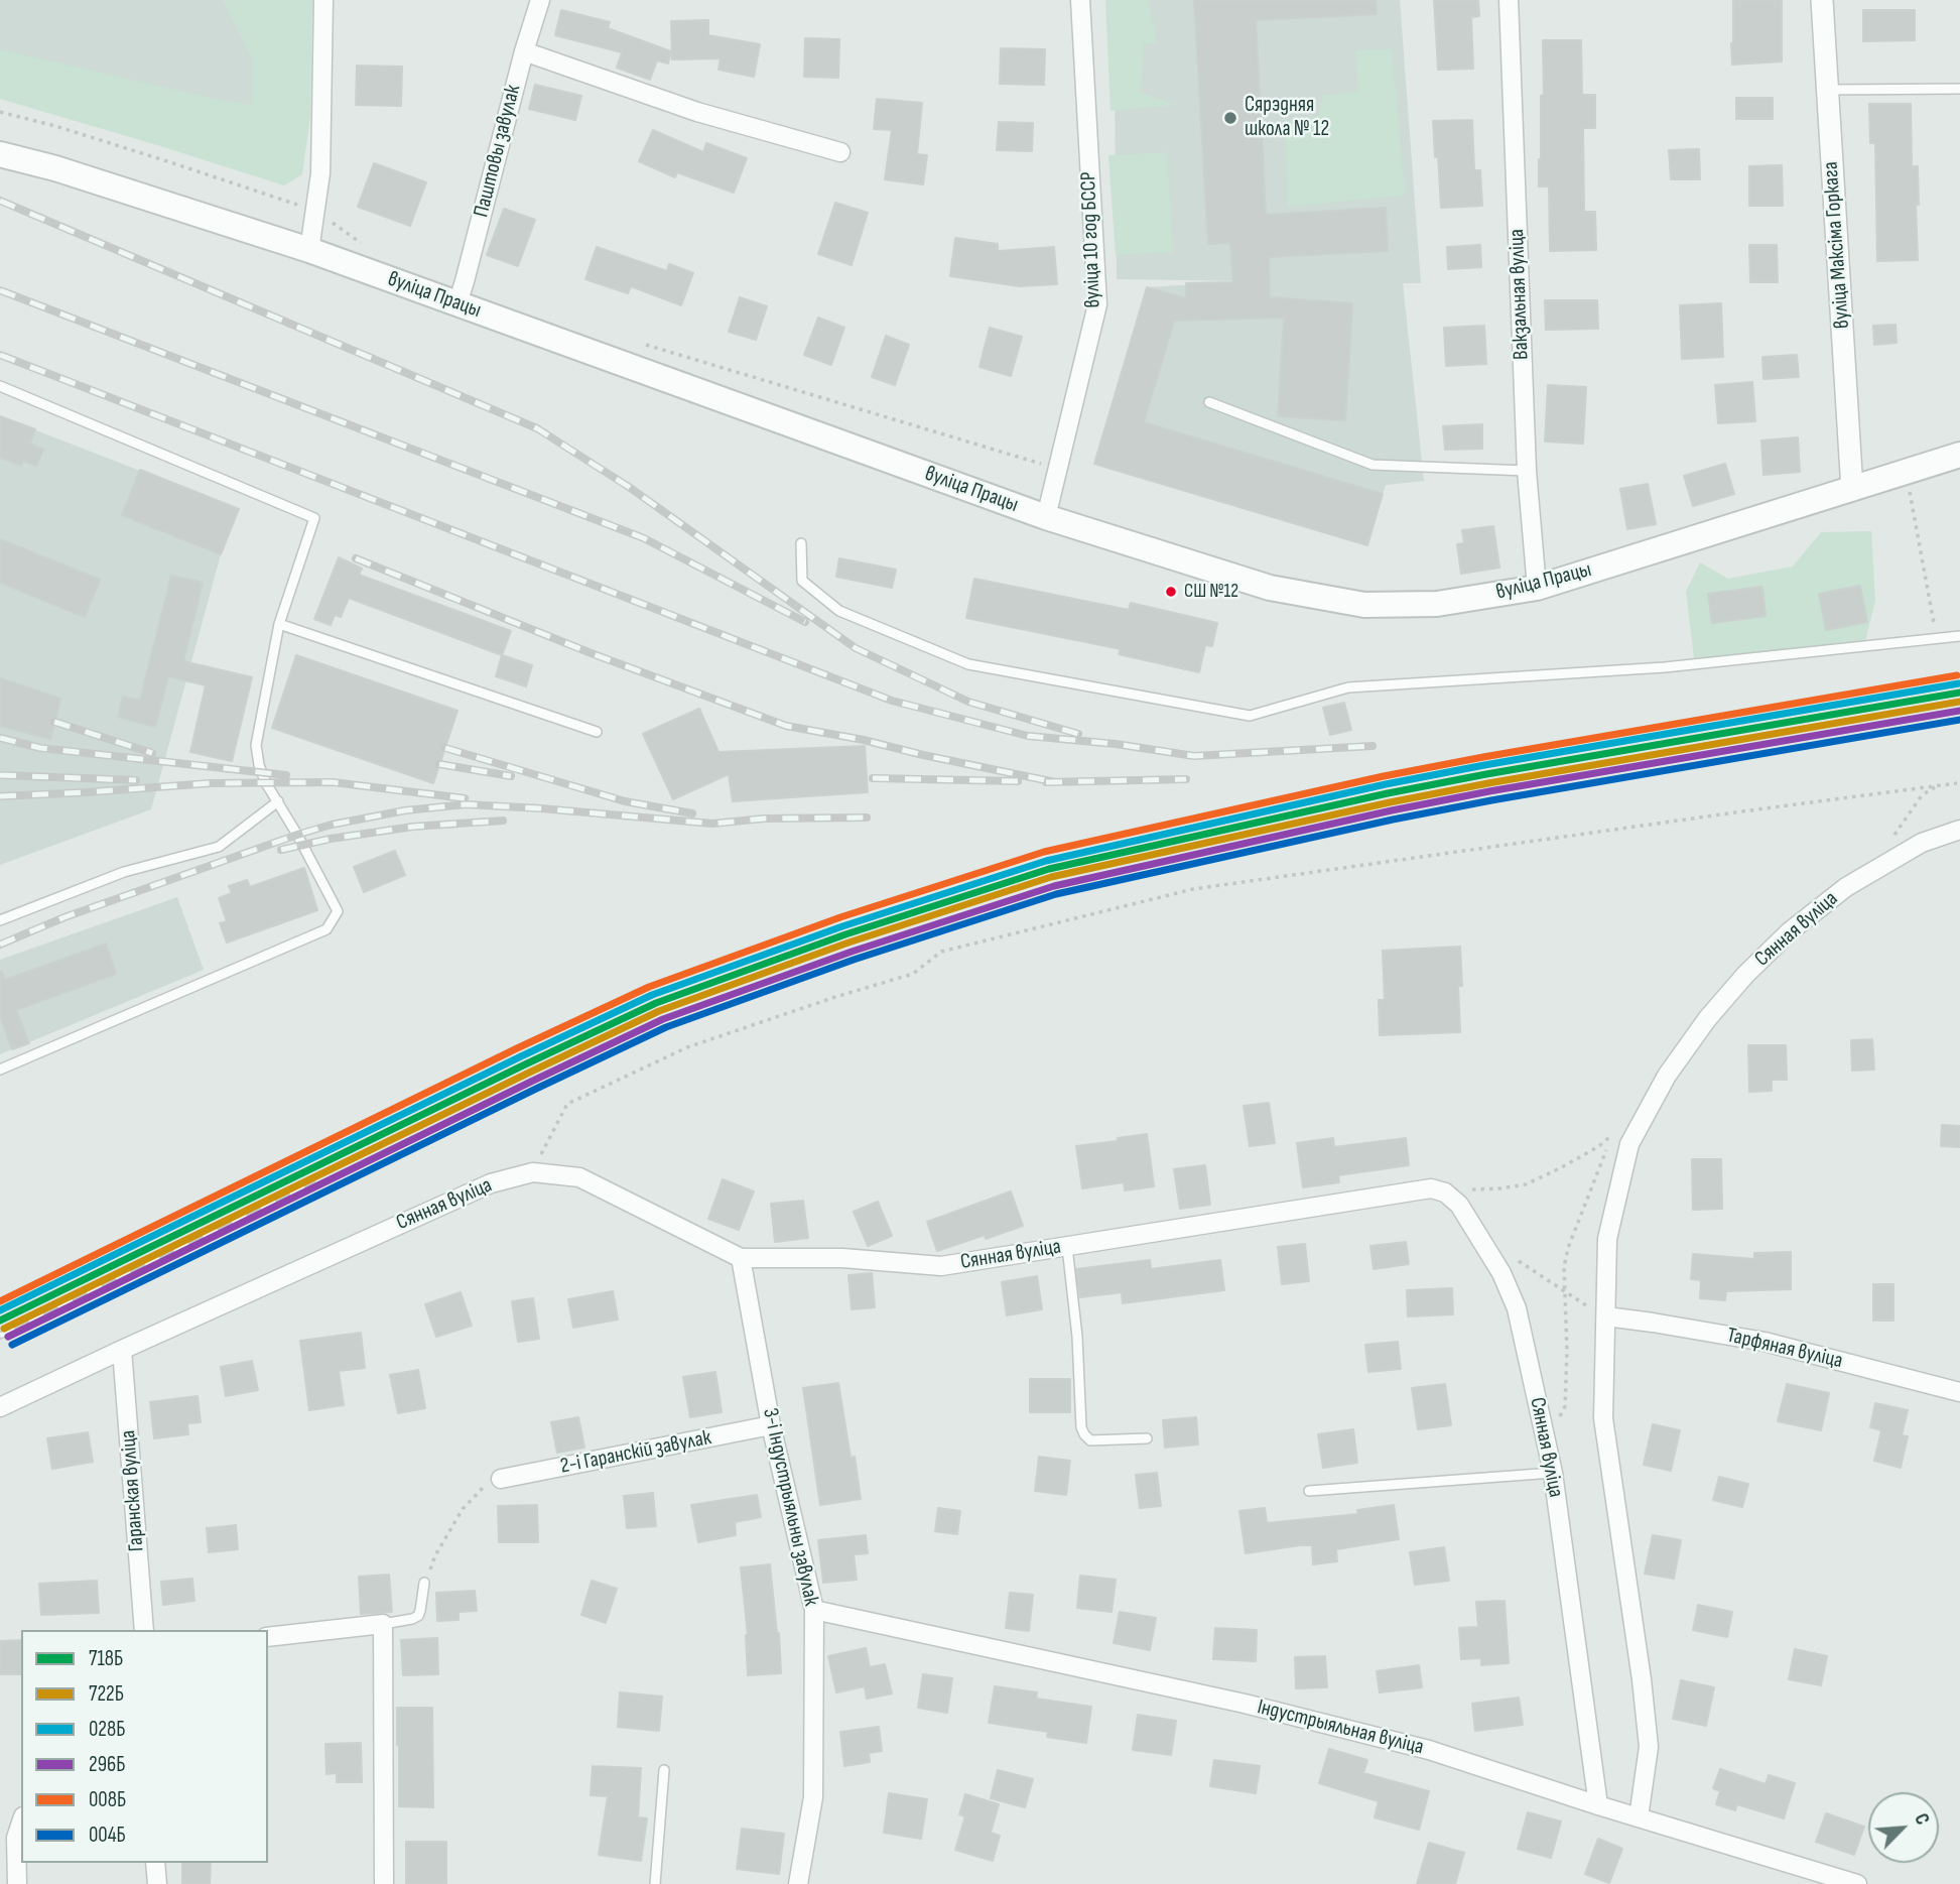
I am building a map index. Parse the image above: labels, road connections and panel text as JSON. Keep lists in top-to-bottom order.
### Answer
{
  "streets": {
    "main road": ["вуліца Працы"],
    "street": [
      "Паштовы завулак",
      "вуліца 10 год БССР",
      "вуліца Максіма Горкага",
      "Вакзальная вуліца",
      "Сянная вуліца",
      "Тарфяная вуліца",
      "2-і Гаранскій завулак",
      "Гаранская вуліца",
      "3-і Індустрыяльны завулак",
      "Індустрыяльная вуліца"
    ]
  },
  "crossings": [
    ["Паштовы завулак", "вуліца Працы"],
    ["вуліца 10 год БССР", "вуліца Працы"],
    ["вуліца Максіма Горкага", "вуліца Працы"],
    ["Вакзальная вуліца", "вуліца Працы"],
    ["Сянная вуліца", "Тарфяная вуліца"],
    ["Сянная вуліца", "Гаранская вуліца"],
    ["Сянная вуліца", "3-і Індустрыяльны завулак"],
    ["Сянная вуліца", "Індустрыяльная вуліца"],
    ["2-і Гаранскій завулак", "3-і Індустрыяльны завулак"],
    ["3-і Індустрыяльны завулак", "Індустрыяльная вуліца"]
  ],
  "places": ["Сярэдняя школа № 12", "СШ №12"],
  "lines": [
    "transit line 008Б",
    "transit line 028Б",
    "transit line 718Б",
    "transit line 722Б",
    "transit line 296Б",
    "transit line 004Б"
  ],
  "legend": [
    "718Б",
    "722Б",
    "028Б",
    "296Б",
    "008Б",
    "004Б"
  ],
  "north": "top right"
}
